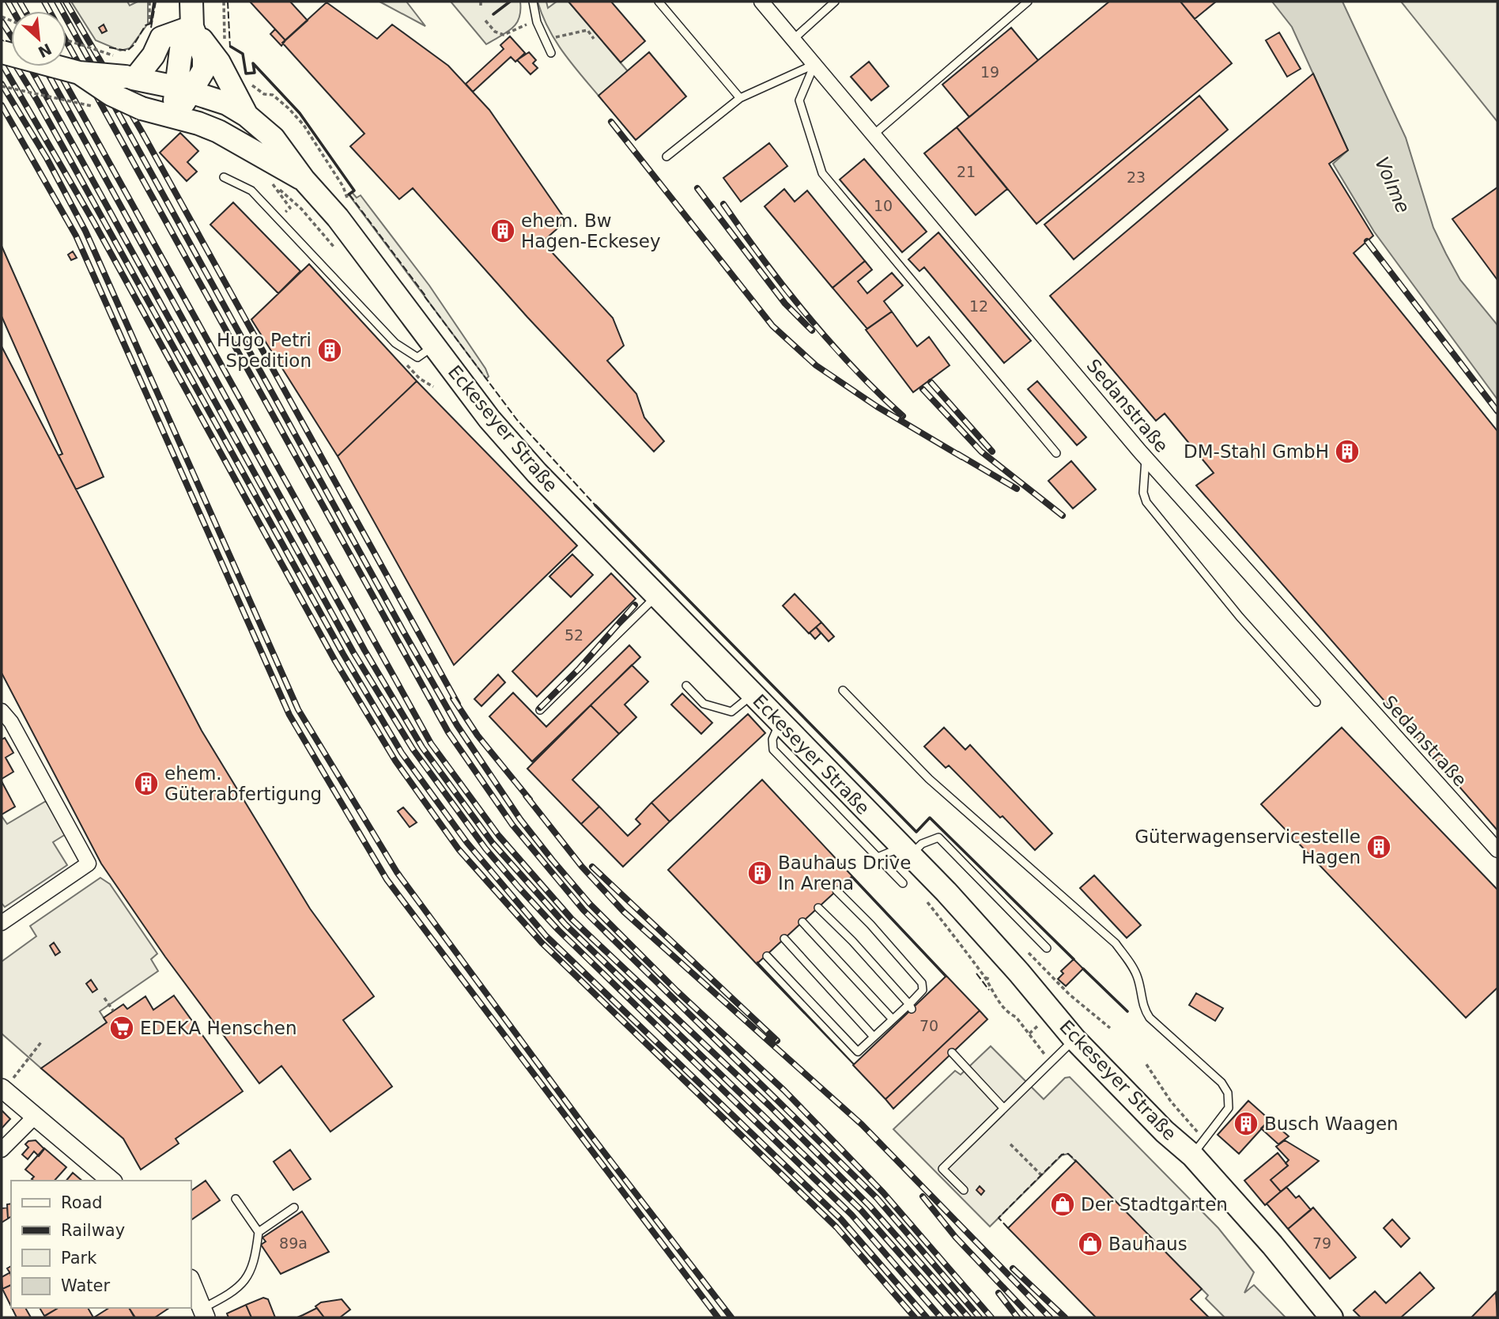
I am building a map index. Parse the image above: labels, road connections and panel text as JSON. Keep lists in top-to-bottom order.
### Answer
{
  "streets": {
    "main road": ["Eckeseyer Straße"],
    "street": ["Sedanstraße"]
  },
  "water": ["Volme"],
  "places": {
    "building": [
      "ehem. Bw Hagen-Eckesey",
      "Hugo Petri Spedition",
      "DM-Stahl GmbH",
      "ehem. Güterabfertigung",
      "Güterwagenservicestelle Hagen",
      "Bauhaus Drive In Arena",
      "Busch Waagen"
    ],
    "supermarket": ["EDEKA Henschen"],
    "shop": ["Der Stadtgarten", "Bauhaus"]
  },
  "house_numbers": [
    "19",
    "21",
    "23",
    "10",
    "12",
    "52",
    "70",
    "89a",
    "79"
  ],
  "legend": [
    "Road",
    "Railway",
    "Park",
    "Water"
  ],
  "north": "bottom right"
}
